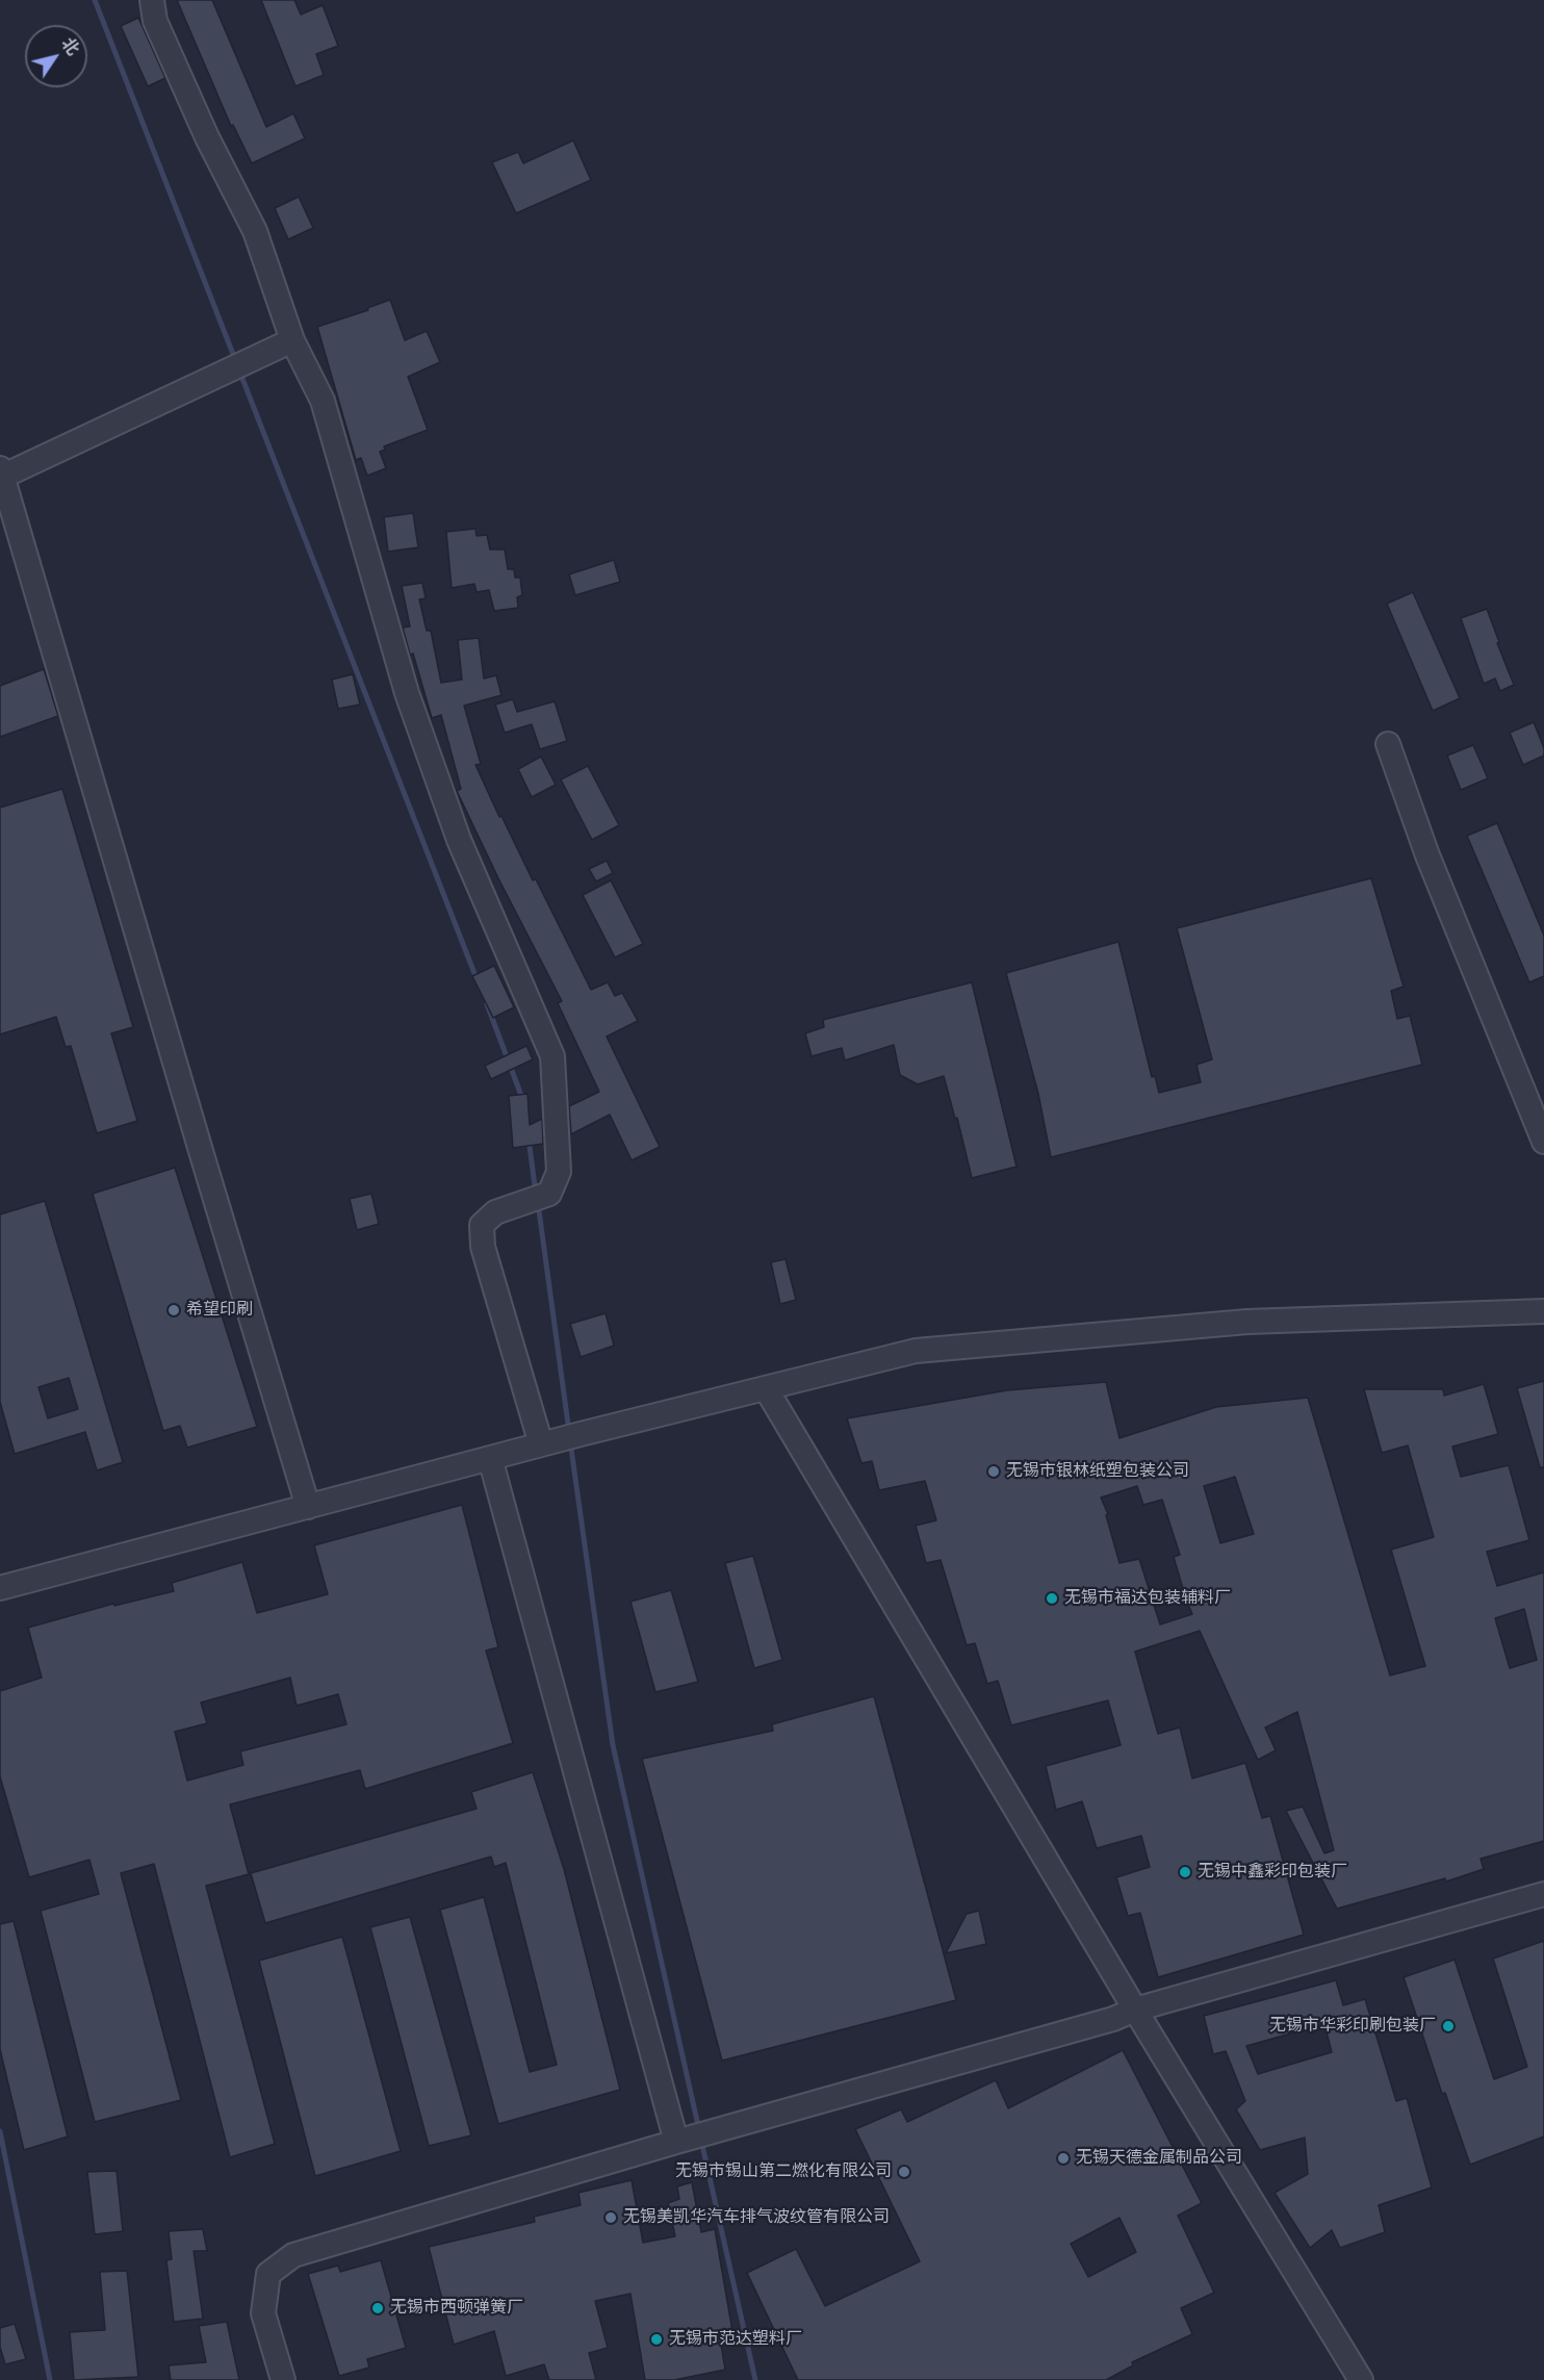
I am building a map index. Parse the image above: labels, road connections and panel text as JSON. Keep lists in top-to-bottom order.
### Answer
{
  "places": [
    "希望印刷",
    "无锡市银林纸塑包装公司",
    "无锡市福达包装辅料厂",
    "无锡中鑫彩印包装厂",
    "无锡市华彩印刷包装厂",
    "无锡天德金属制品公司",
    "无锡市锡山第二燃化有限公司",
    "无锡美凯华汽车排气波纹管有限公司",
    "无锡市西顿弹簧厂",
    "无锡市范达塑料厂"
  ],
  "north": "top right"
}
